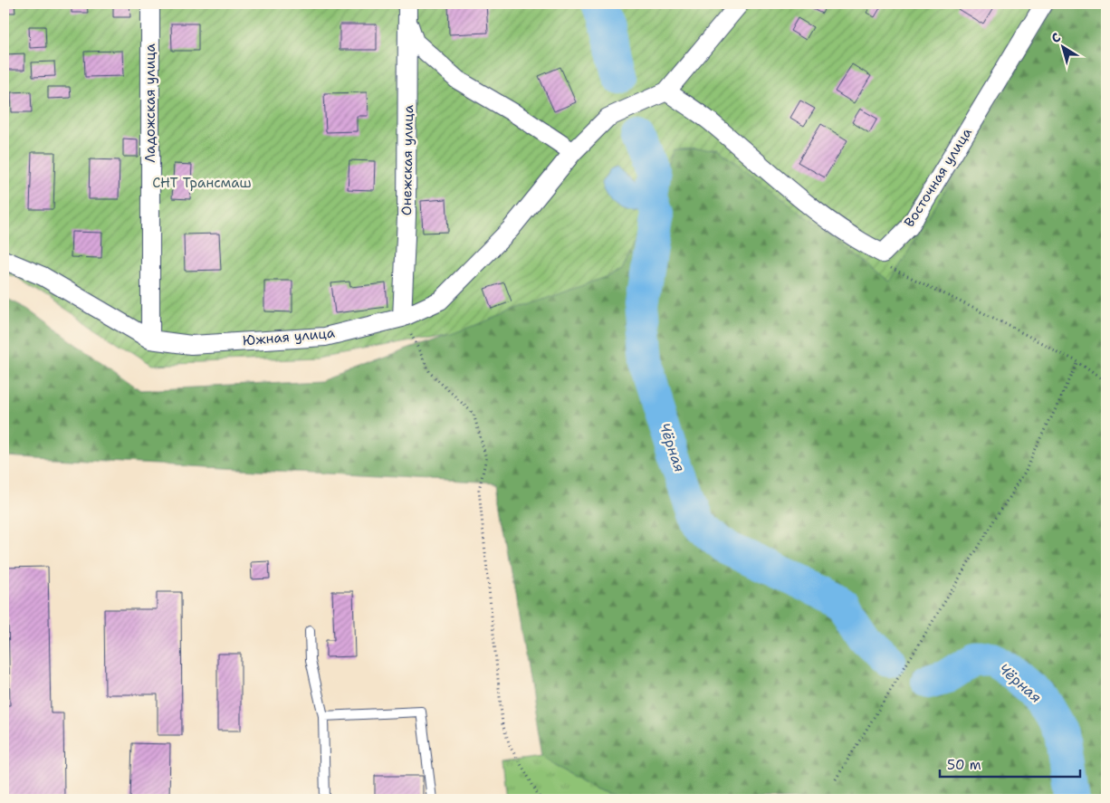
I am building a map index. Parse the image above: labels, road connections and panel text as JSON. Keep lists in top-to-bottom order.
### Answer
{
  "streets": {
    "street": [
      "Ладожская улица",
      "Онежская улица",
      "Восточная улица",
      "Южная улица"
    ]
  },
  "crossings": [
    ["Ладожская улица", "Южная улица"],
    ["Онежская улица", "Южная улица"]
  ],
  "water": ["Чёрная"],
  "parks": ["СНТ Трансмаш"],
  "scale_bar": "50 m",
  "north": "top left"
}
